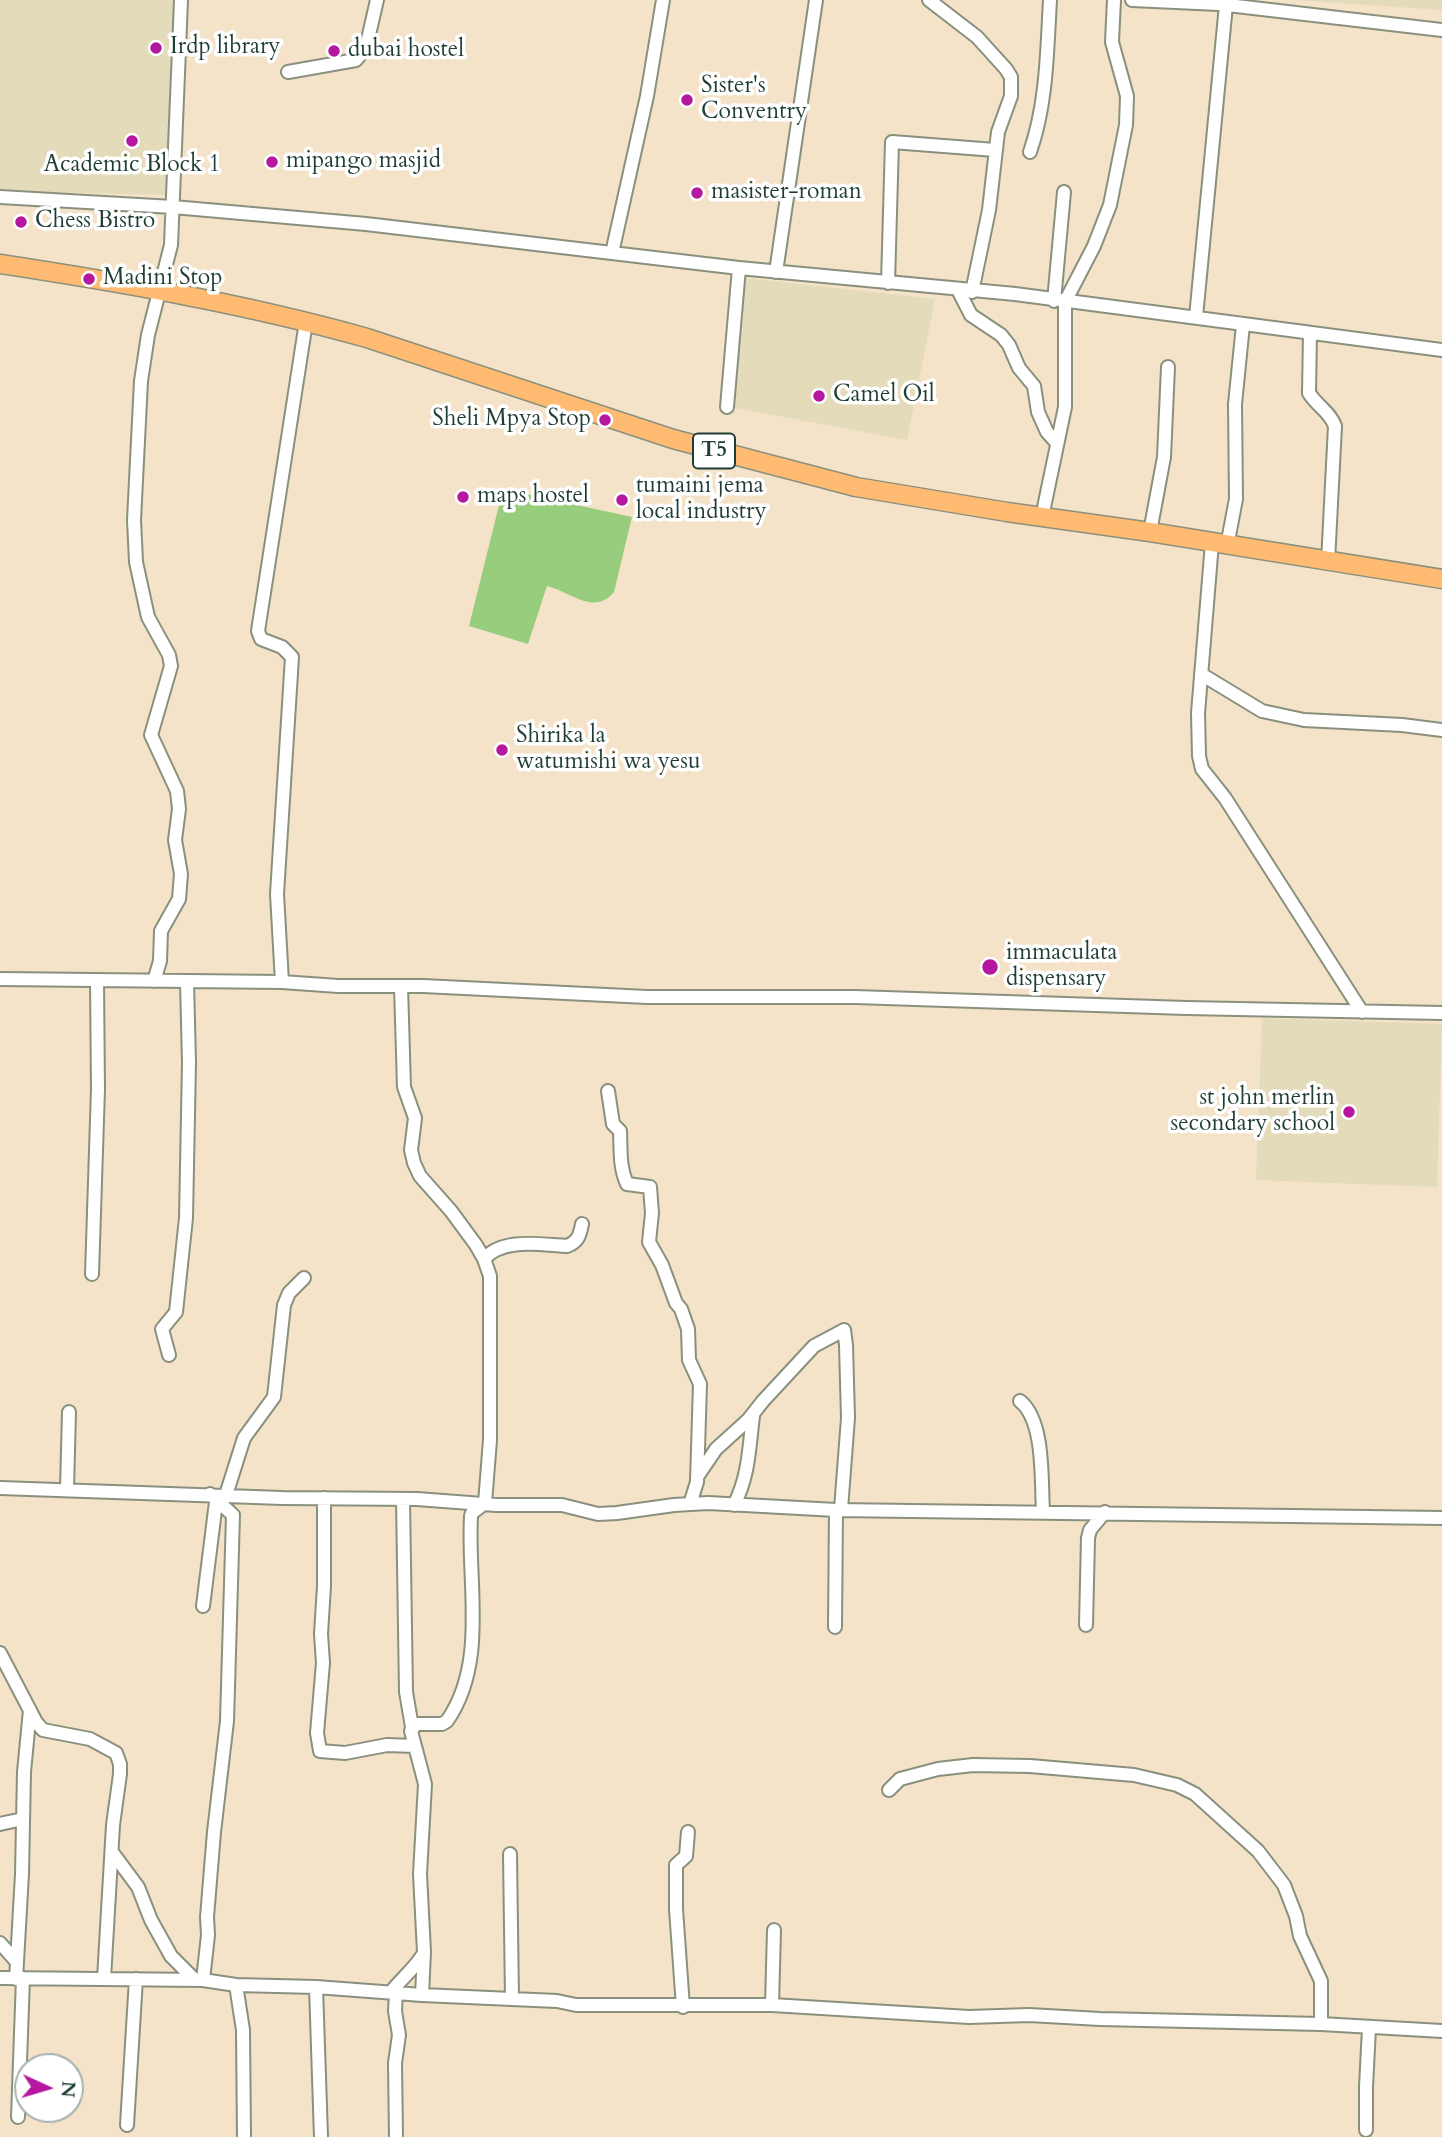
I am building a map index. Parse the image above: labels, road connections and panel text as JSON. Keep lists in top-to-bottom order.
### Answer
{
  "streets": {
    "highway": ["T5"]
  },
  "places": [
    "Irdp library",
    "dubai hostel",
    "Sister's Conventry",
    "Academic Block 1",
    "mipango masjid",
    "masister-roman",
    "Chess Bistro",
    "Madini Stop",
    "Camel Oil",
    "Sheli Mpya Stop",
    "maps hostel",
    "tumaini jema local industry",
    "Shirika la watumishi wa yesu",
    "immaculata dispensary",
    "st john merlin secondary school"
  ],
  "north": "right"
}
